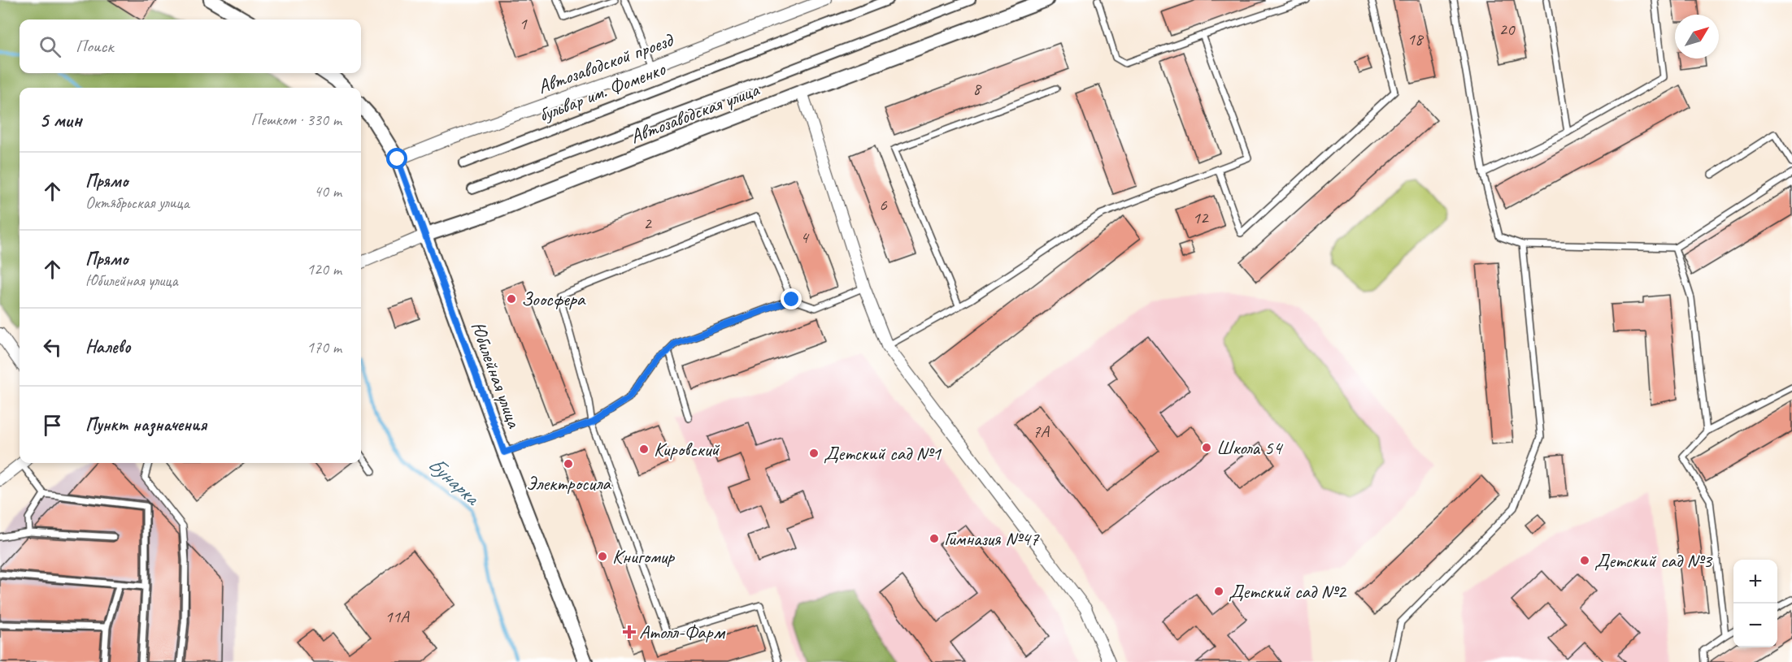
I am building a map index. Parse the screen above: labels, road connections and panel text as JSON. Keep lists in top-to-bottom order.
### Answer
{
  "streets": {
    "street": [
      "Автозаводской проезд",
      "бульвар им. Фоменко",
      "Автозаводская улица",
      "Юбилейная улица"
    ]
  },
  "crossings": [
    ["Автозаводской проезд", "Юбилейная улица"],
    ["Автозаводская улица", "Юбилейная улица"]
  ],
  "water": ["Бунарка"],
  "places": {
    "other": [
      "Зоосфера",
      "Школа 54",
      "Кировский",
      "Детский сад №1",
      "Электросила",
      "Гимназия №47",
      "Книгомир",
      "Детский сад №3",
      "Детский сад №2"
    ],
    "health": ["Атолл-Фарм"]
  },
  "house_numbers": [
    "1",
    "20",
    "18",
    "8",
    "6",
    "12",
    "2",
    "4",
    "7А",
    "11А"
  ],
  "north": "top right",
  "page": {
    "search": "Поиск",
    "heading": ["5 мин", "Пешком · 330 m"],
    "list": [
      ["Прямо", "Октябрьская улица", "40 m"],
      ["Прямо", "Юбилейная улица", "120 m"],
      ["Налево", "170 m"],
      "Пункт назначения"
    ],
    "map_buttons": ["+", "−"]
  }
}
